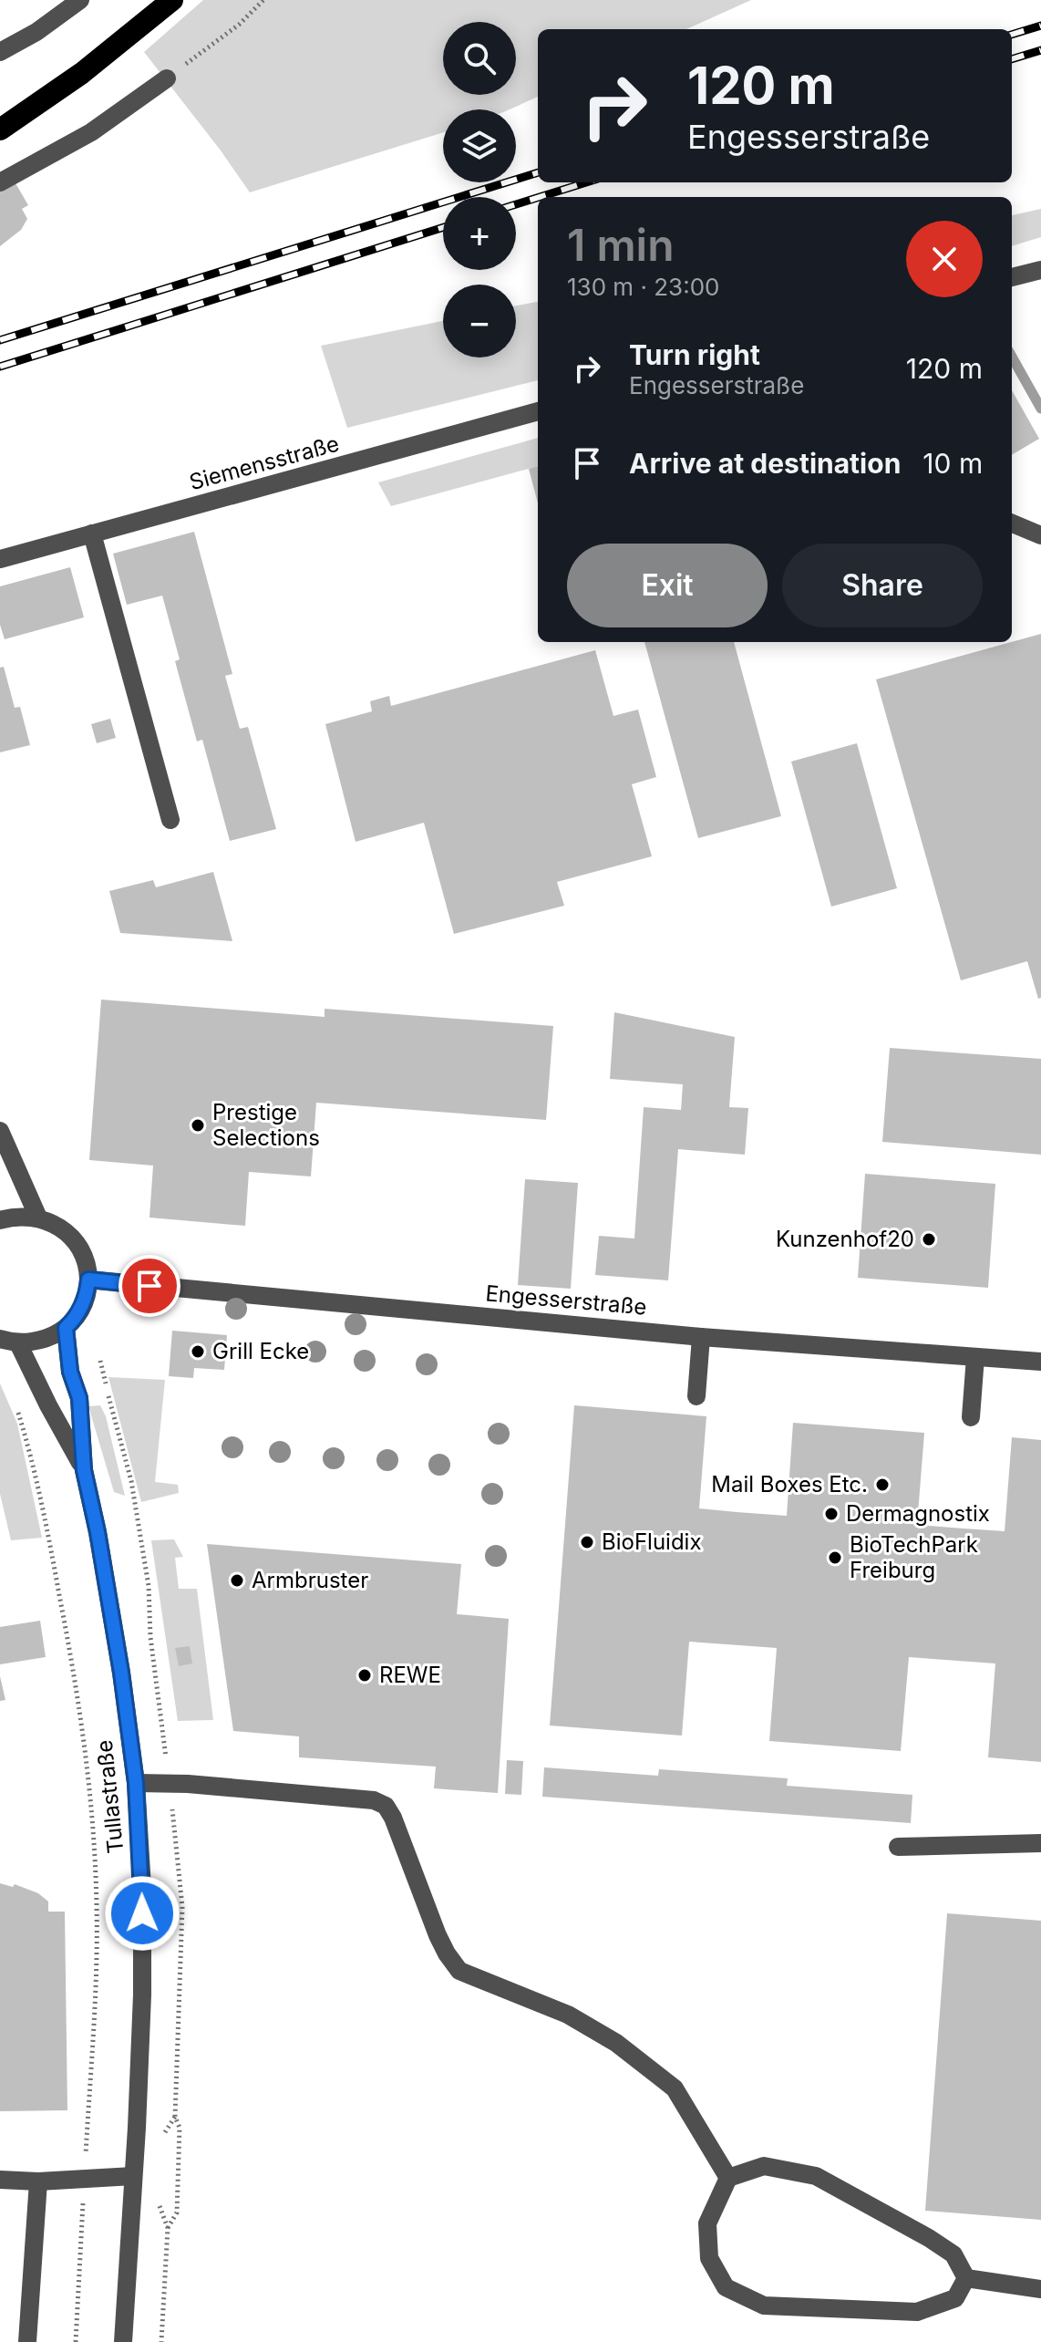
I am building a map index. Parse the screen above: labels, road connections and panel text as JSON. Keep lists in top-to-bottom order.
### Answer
{
  "streets": {
    "street": ["Siemensstraße", "Engesserstraße", "Tullastraße"]
  },
  "places": [
    "Prestige Selections",
    "Kunzenhof20",
    "Grill Ecke",
    "Mail Boxes Etc.",
    "Dermagnostix",
    "BioFluidix",
    "BioTechPark Freiburg",
    "Armbruster",
    "REWE"
  ],
  "page": {
    "map_buttons": ["+", "−"],
    "turn": ["120 m", "Engesserstraße"],
    "heading": ["1 min", "130 m · 23:00"],
    "list": [
      {
        "name": "Turn right",
        "note": "Engesserstraße",
        "value": "120 m"
      },
      {
        "name": "Arrive at destination",
        "value": "10 m"
      }
    ],
    "buttons": ["Exit", "Share"]
  }
}
